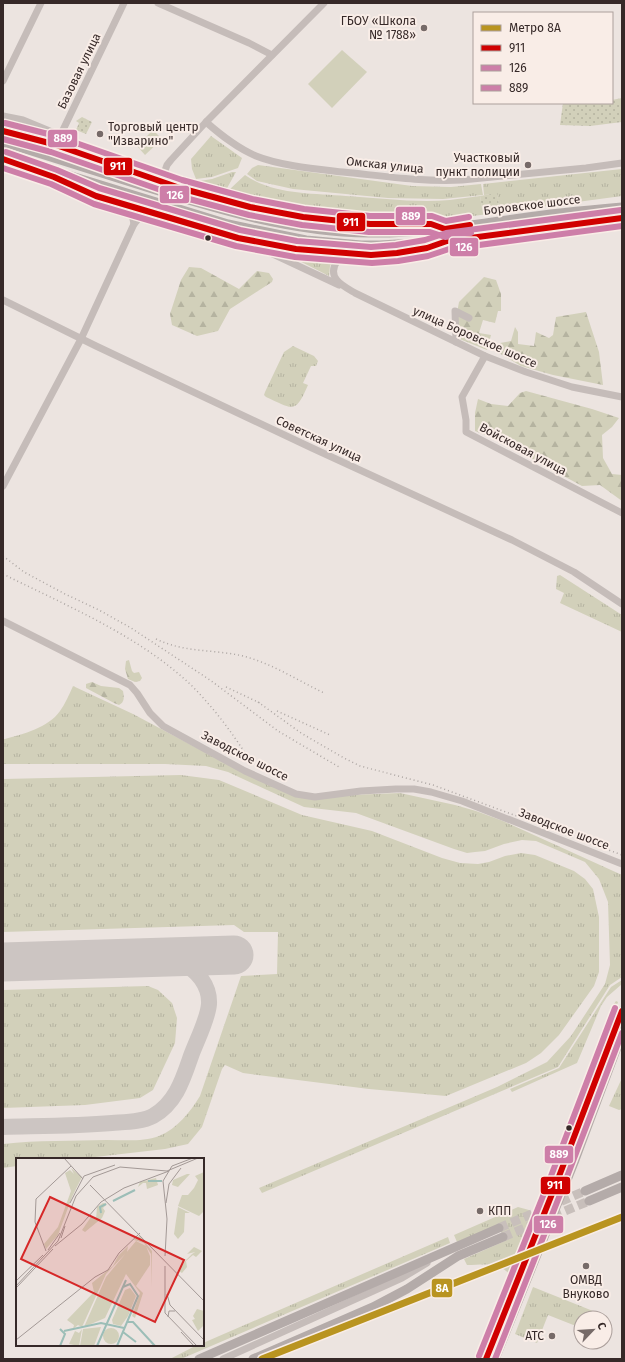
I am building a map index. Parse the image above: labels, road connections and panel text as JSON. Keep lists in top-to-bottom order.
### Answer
{
  "streets": {
    "main road": ["Боровское шоссе"],
    "street": [
      "Базовая улица",
      "Омская улица",
      "улица Боровское шоссе",
      "Советская улица",
      "Войсковая улица",
      "Заводское шоссе"
    ]
  },
  "crossings": [
    ["улица Боровское шоссе", "Войсковая улица"]
  ],
  "places": [
    "ГБОУ «Школа № 1788»",
    "Торговый центр \"Изварино\"",
    "Участковый пункт полиции",
    "КПП",
    "ОМВД Внуково",
    "АТС"
  ],
  "lines": [
    "transit line 889",
    "transit line 911",
    "transit line 126",
    "metro line 8А"
  ],
  "legend": [
    "Метро 8А",
    "911",
    "126",
    "889"
  ],
  "north": "top right"
}
